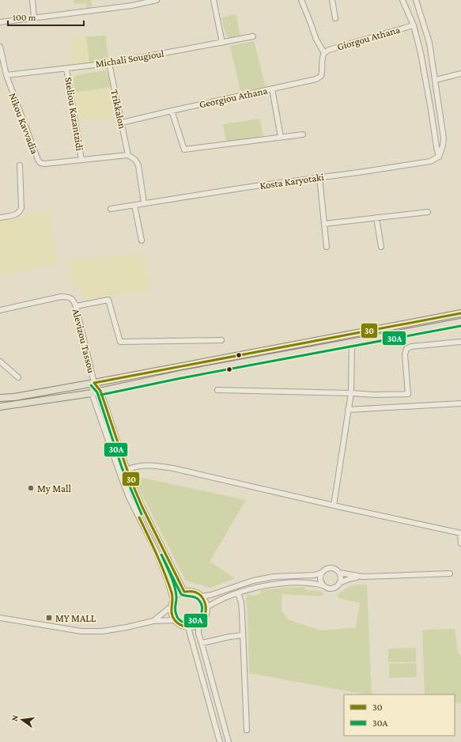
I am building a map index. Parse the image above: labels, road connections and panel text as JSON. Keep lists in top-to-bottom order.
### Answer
{
  "streets": {
    "street": [
      "Giorgou Athana",
      "Michali Sougioul",
      "Georgiou Athana",
      "Trikkalon",
      "Steliou Kazantzidi",
      "Nikou Kavvadia",
      "Kosta Karyotaki",
      "Alevizou Tassou"
    ]
  },
  "crossings": [
    ["Giorgou Athana", "Georgiou Athana"],
    ["Michali Sougioul", "Trikkalon"],
    ["Michali Sougioul", "Steliou Kazantzidi"],
    ["Michali Sougioul", "Nikou Kavvadia"],
    ["Georgiou Athana", "Trikkalon"],
    ["Steliou Kazantzidi", "Nikou Kavvadia"]
  ],
  "places": {
    "other": ["My Mall"],
    "transit": ["MY MALL"]
  },
  "lines": ["transit line 30", "transit line 30A"],
  "legend": ["30", "30A"],
  "scale_bar": "100 m",
  "north": "left"
}
